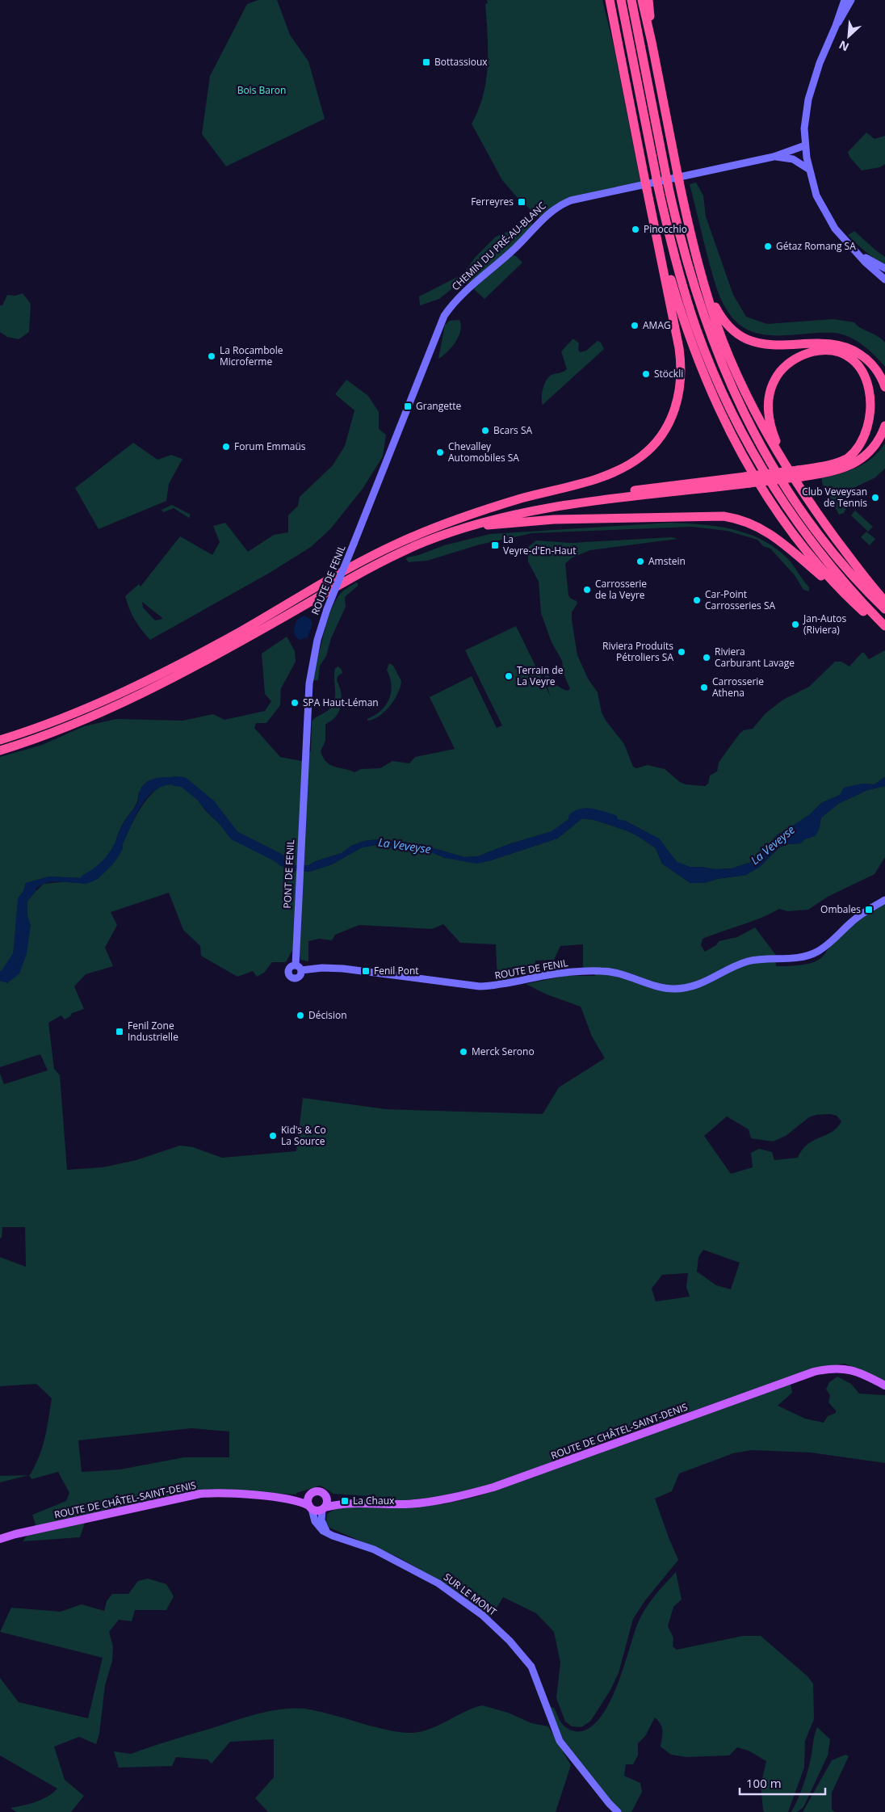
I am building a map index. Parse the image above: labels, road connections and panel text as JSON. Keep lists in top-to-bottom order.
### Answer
{
  "streets": {
    "main road": ["ROUTE DE CHÂTEL-SAINT-DENIS"],
    "street": [
      "CHEMIN DU PRÉ-AU-BLANC",
      "ROUTE DE FENIL",
      "PONT DE FENIL",
      "SUR LE MONT"
    ]
  },
  "crossings": [
    ["CHEMIN DU PRÉ-AU-BLANC", "ROUTE DE FENIL"],
    ["ROUTE DE FENIL", "PONT DE FENIL"],
    ["ROUTE DE CHÂTEL-SAINT-DENIS", "SUR LE MONT"]
  ],
  "water": ["La Veveyse"],
  "parks": ["Bois Baron"],
  "places": {
    "transit": [
      "Bottassioux",
      "Ferreyres",
      "Grangette",
      "La Veyre-d'En-Haut",
      "Ombales",
      "Fenil Pont",
      "Fenil Zone Industrielle",
      "La Chaux"
    ],
    "other": [
      "Pinocchio",
      "Gétaz Romang SA",
      "AMAG",
      "La Rocambole Microferme",
      "Stöckli",
      "Bcars SA",
      "Forum Emmaüs",
      "Chevalley Automobiles SA",
      "Club Veveysan de Tennis",
      "Amstein",
      "Carrosserie de la Veyre",
      "Car-Point Carrosseries SA",
      "Jan-Autos (Riviera)",
      "Riviera Produits Pétroliers SA",
      "Riviera Carburant Lavage",
      "Terrain de La Veyre",
      "Carrosserie Athena",
      "SPA Haut-Léman",
      "Décision",
      "Merck Serono",
      "Kid's & Co La Source"
    ]
  },
  "scale_bar": "100 m",
  "north": "bottom left"
}
